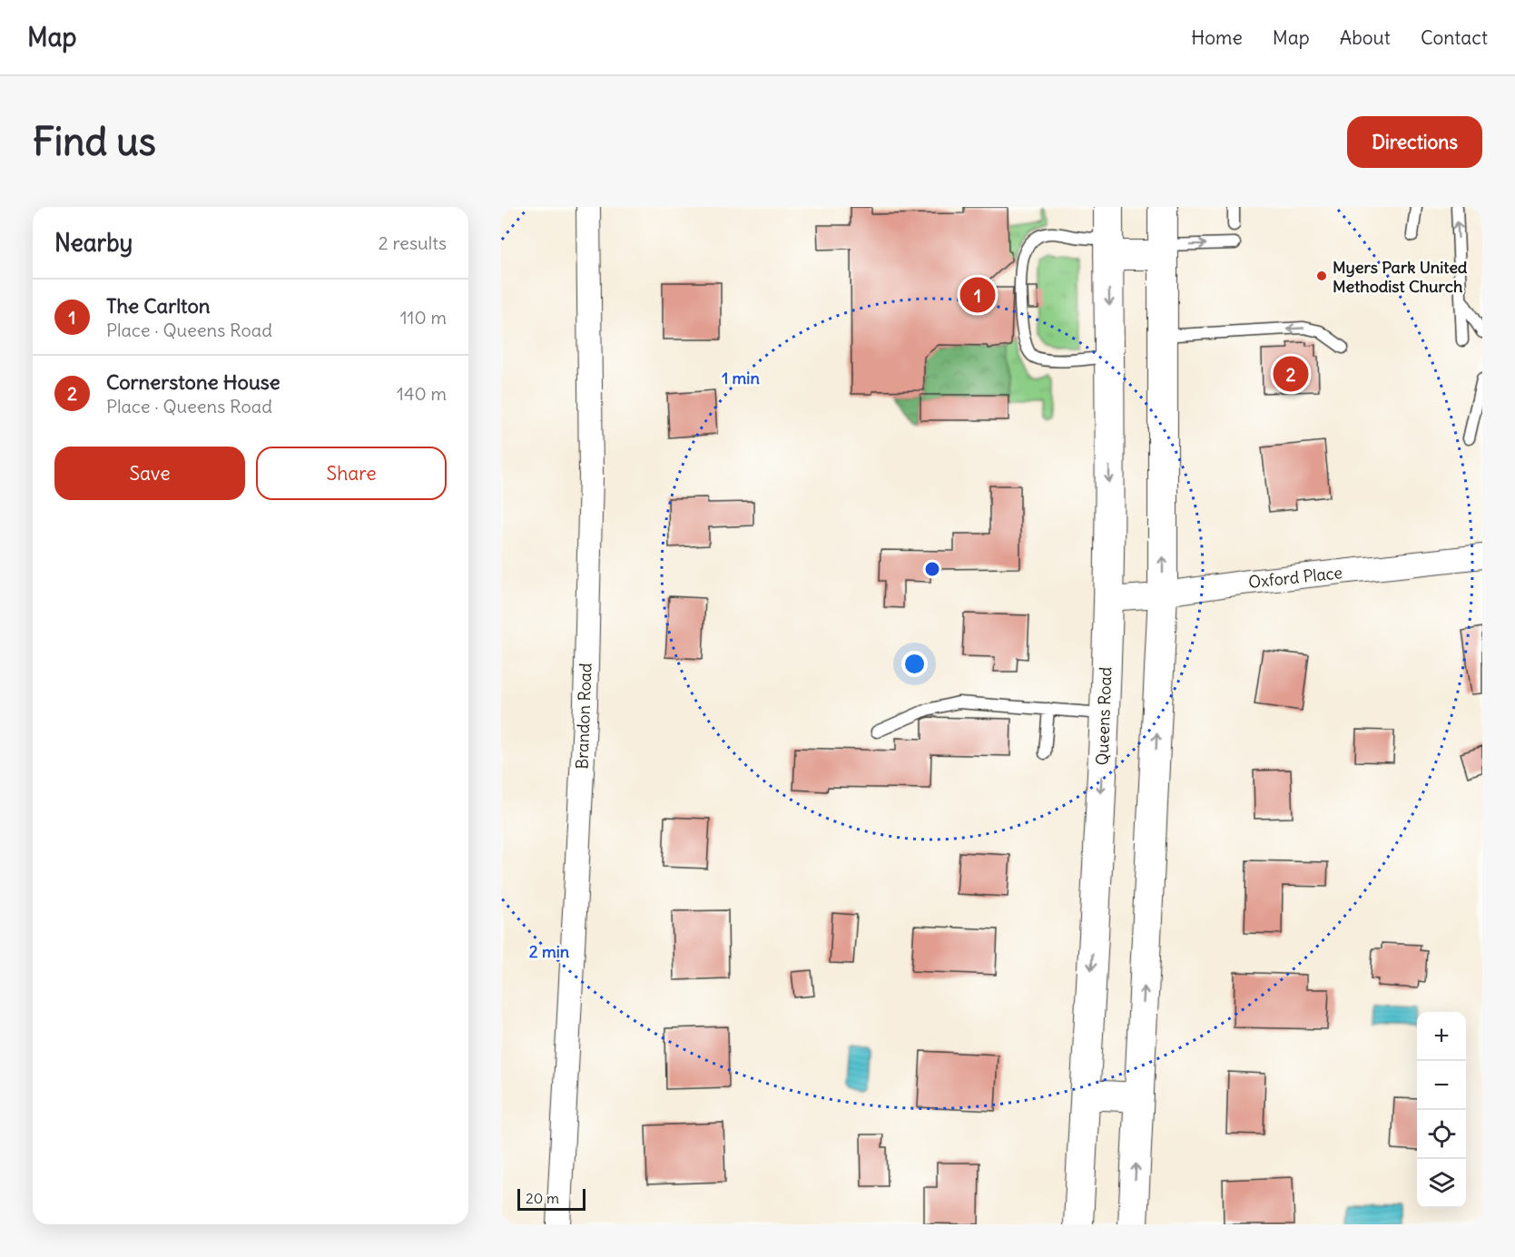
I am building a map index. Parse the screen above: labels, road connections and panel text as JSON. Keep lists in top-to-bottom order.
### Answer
{
  "streets": {
    "street": ["Oxford Place", "Brandon Road", "Queens Road"]
  },
  "crossings": [
    ["Oxford Place", "Queens Road"]
  ],
  "places": ["Myers Park United Methodist Church"],
  "scale_bar": "20 m",
  "page": {
    "header": "Map",
    "nav": [
      "Home",
      "Map",
      "About",
      "Contact"
    ],
    "buttons": [
      "Directions",
      ["Save", "Share"]
    ],
    "title": "Find us",
    "heading": ["Nearby", "2 results"],
    "pins": ["1", "2"],
    "list": [
      {
        "mark": "1",
        "name": "The Carlton",
        "note": "Place · Queens Road",
        "value": "110 m"
      },
      {
        "mark": "2",
        "name": "Cornerstone House",
        "note": "Place · Queens Road",
        "value": "140 m"
      }
    ],
    "map_buttons": ["+", "−"],
    "scale": "20 m"
  },
  "rings": ["1 min", "2 min"]
}
